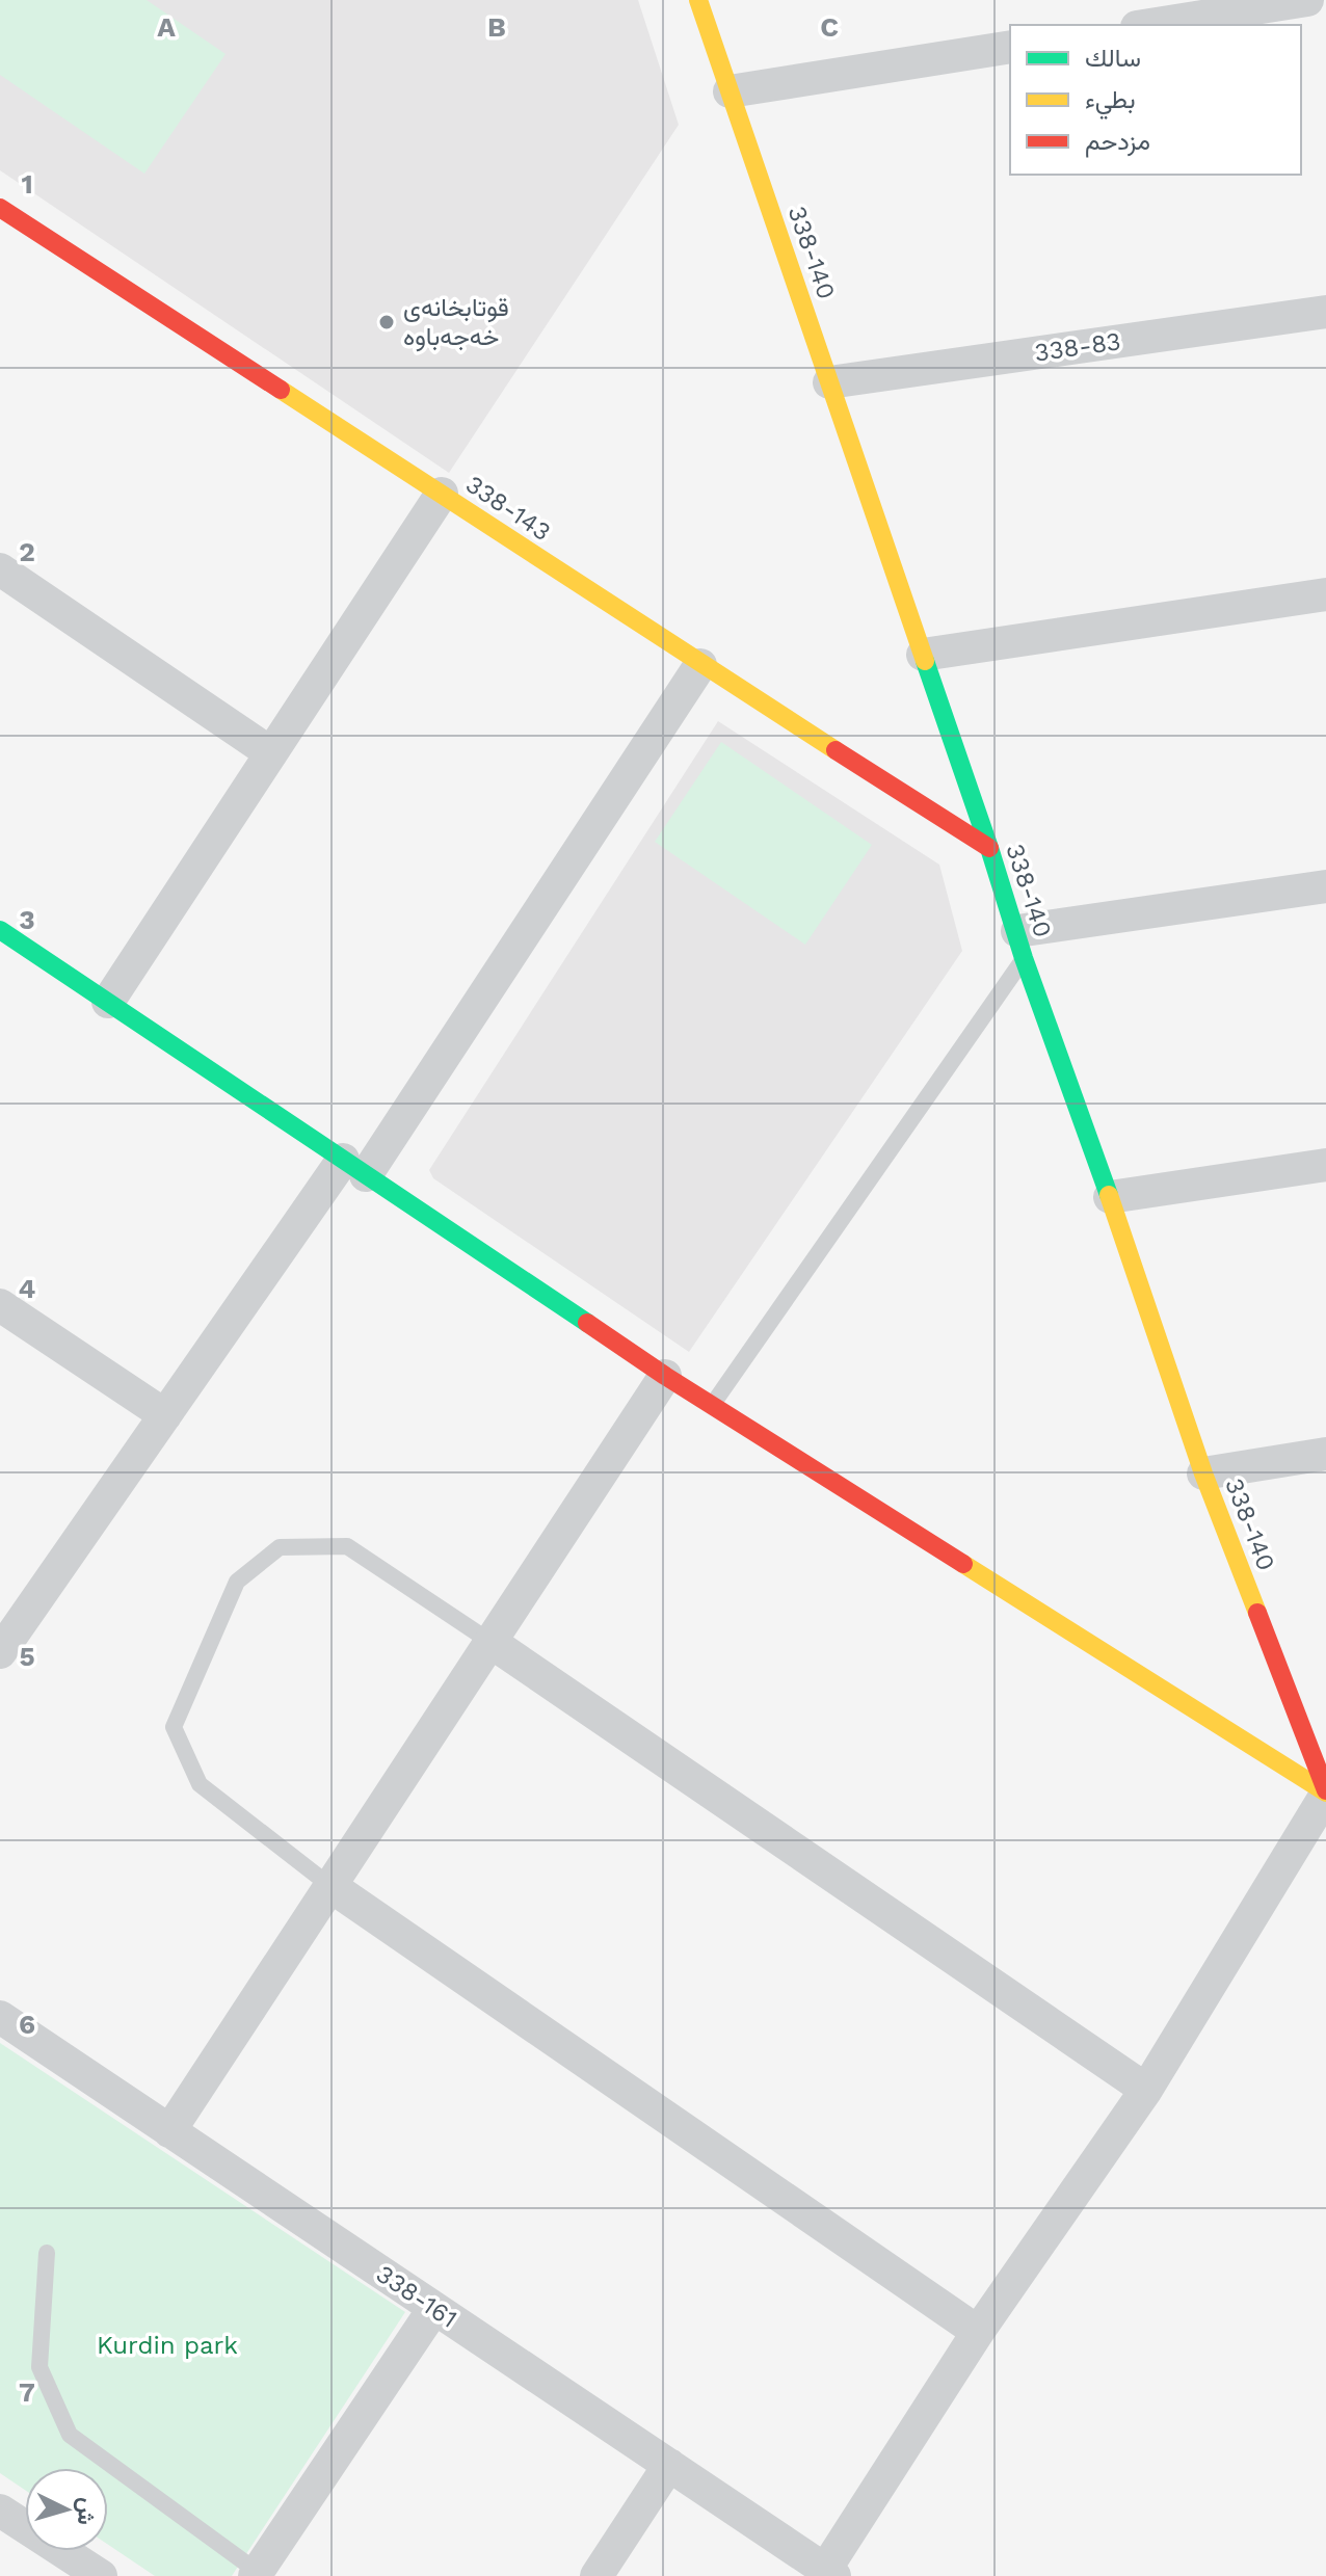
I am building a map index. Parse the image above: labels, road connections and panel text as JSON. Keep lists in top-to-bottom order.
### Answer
{
  "streets": {
    "street": [
      "338-140",
      "338-83",
      "338-143",
      "338-161"
    ]
  },
  "crossings": [
    ["338-140", "338-83"],
    ["338-140", "338-143"]
  ],
  "parks": ["Kurdin park"],
  "places": ["قوتابخانەی خەجەباوە"],
  "legend": ["سالك", "بطيء", "مزدحم"],
  "north": "right",
  "grid": {
    "columns": ["A", "B", "C"],
    "rows": [
      "1",
      "2",
      "3",
      "4",
      "5",
      "6",
      "7"
    ]
  }
}
